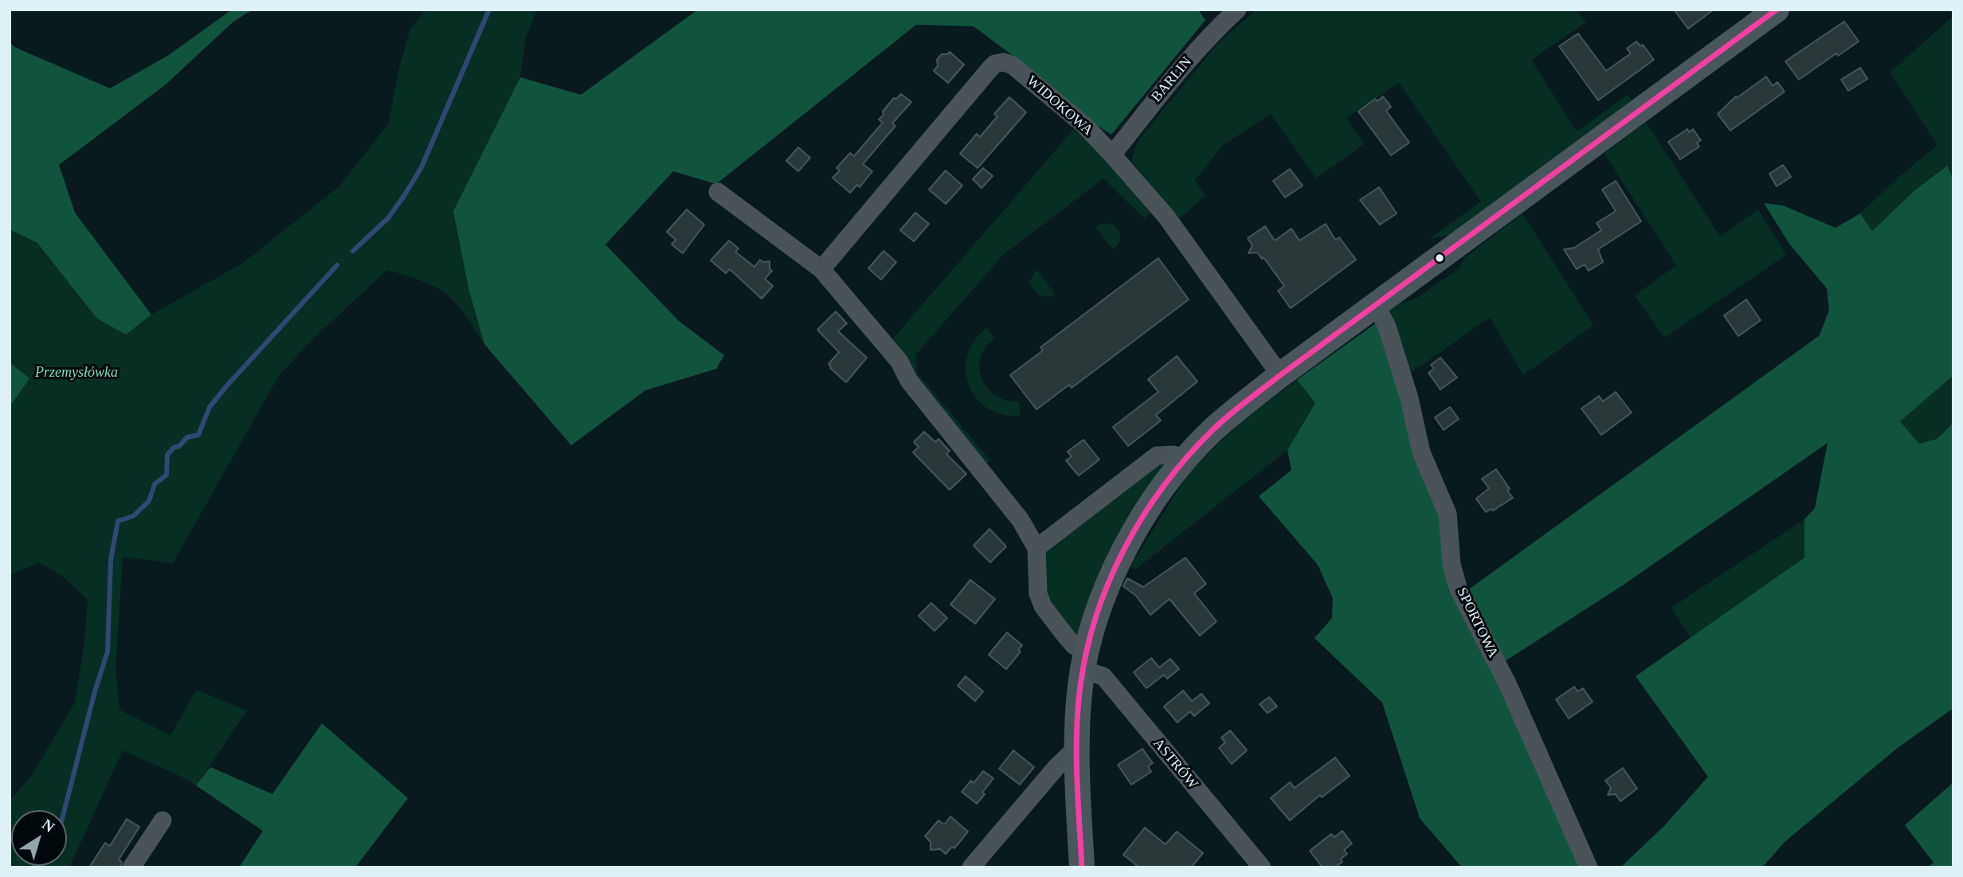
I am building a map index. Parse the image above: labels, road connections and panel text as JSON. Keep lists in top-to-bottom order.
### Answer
{
  "streets": {
    "street": [
      "BARLIN",
      "WIDOKOWA",
      "SPORTOWA",
      "ASTRÓW"
    ]
  },
  "crossings": [
    ["BARLIN", "WIDOKOWA"]
  ],
  "parks": ["Przemysłówka"],
  "north": "top right"
}
